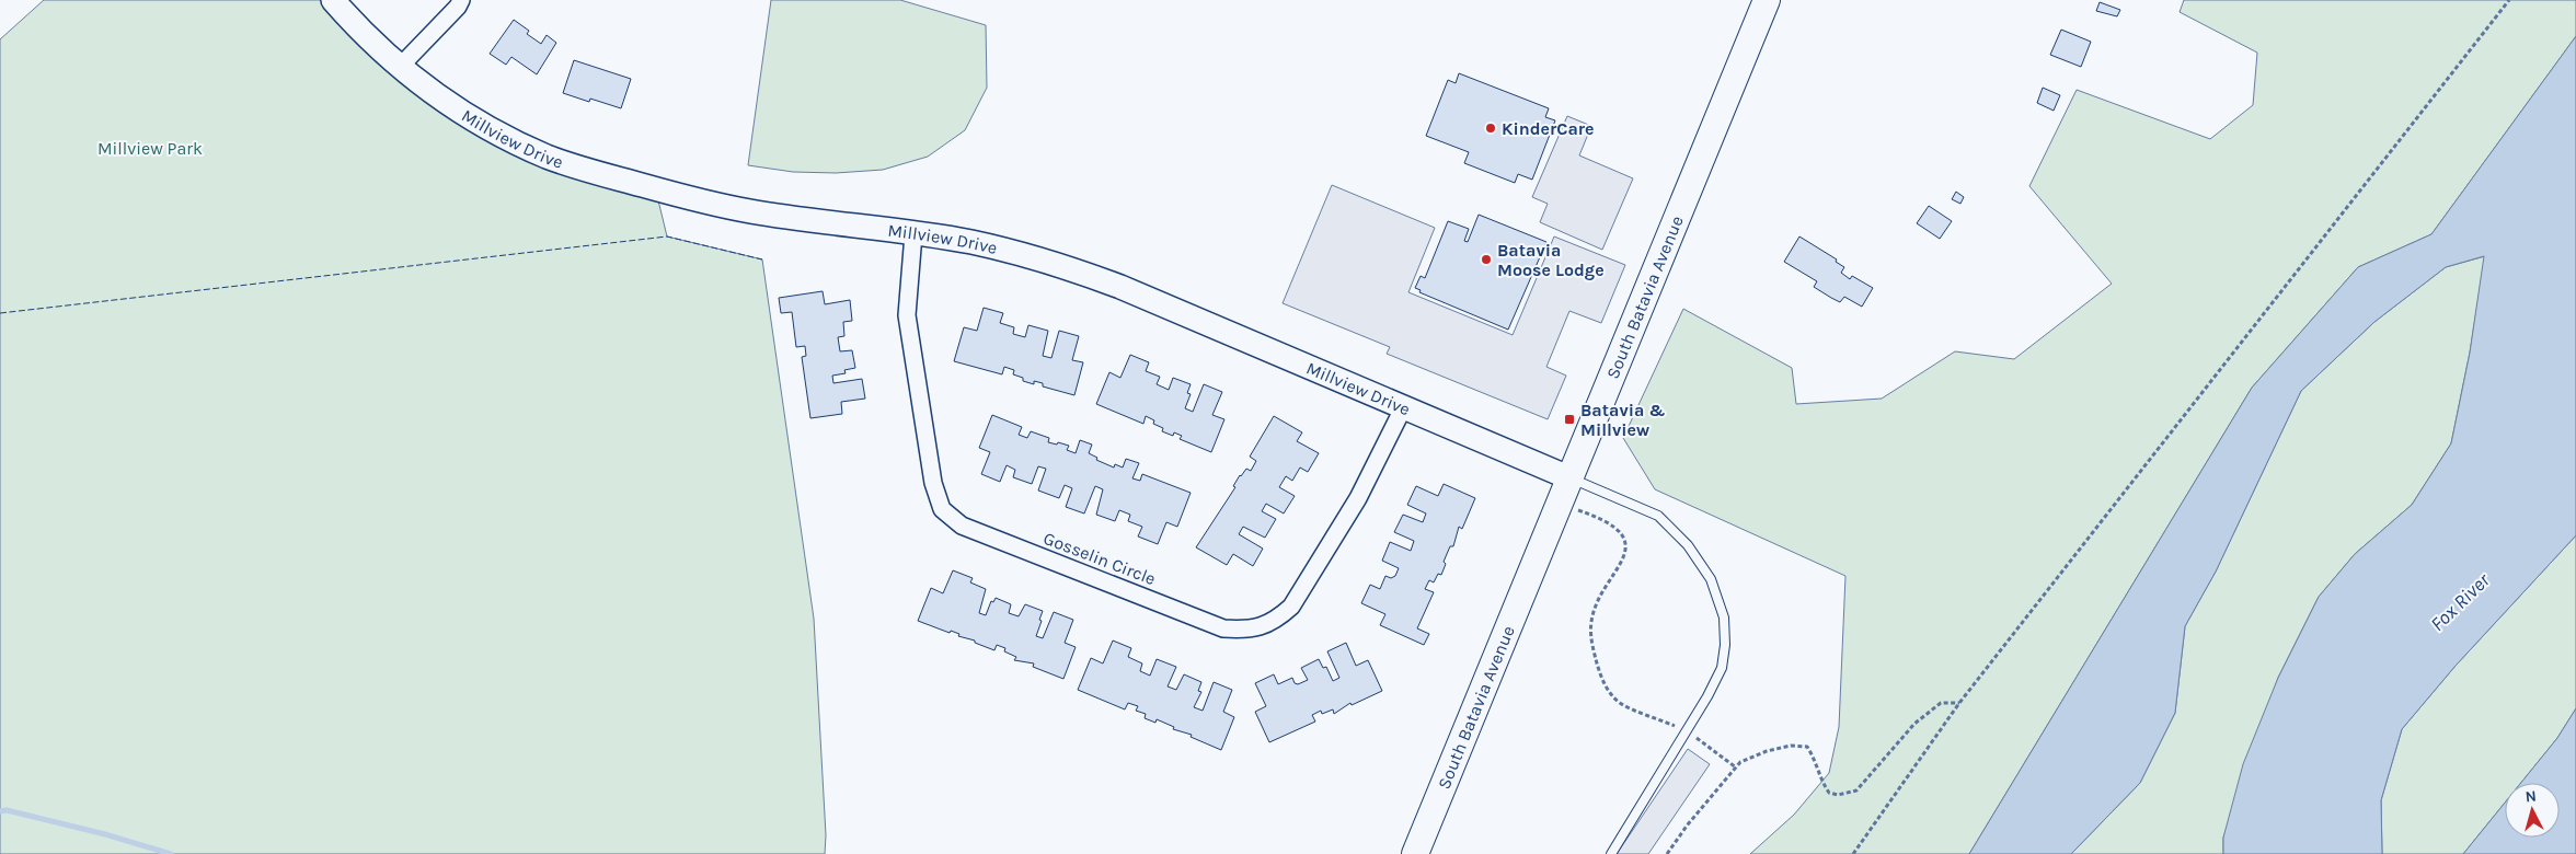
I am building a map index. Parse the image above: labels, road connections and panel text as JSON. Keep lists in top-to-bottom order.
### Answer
{
  "streets": {
    "main road": ["South Batavia Avenue"],
    "street": ["Millview Drive", "Gosselin Circle"]
  },
  "crossings": [
    ["Millview Drive", "South Batavia Avenue"],
    ["Millview Drive", "Gosselin Circle"]
  ],
  "water": ["Fox River"],
  "parks": ["Millview Park"],
  "places": {
    "other": ["KinderCare", "Batavia Moose Lodge"],
    "transit": ["Batavia & Millview"]
  },
  "north": "top"
}
